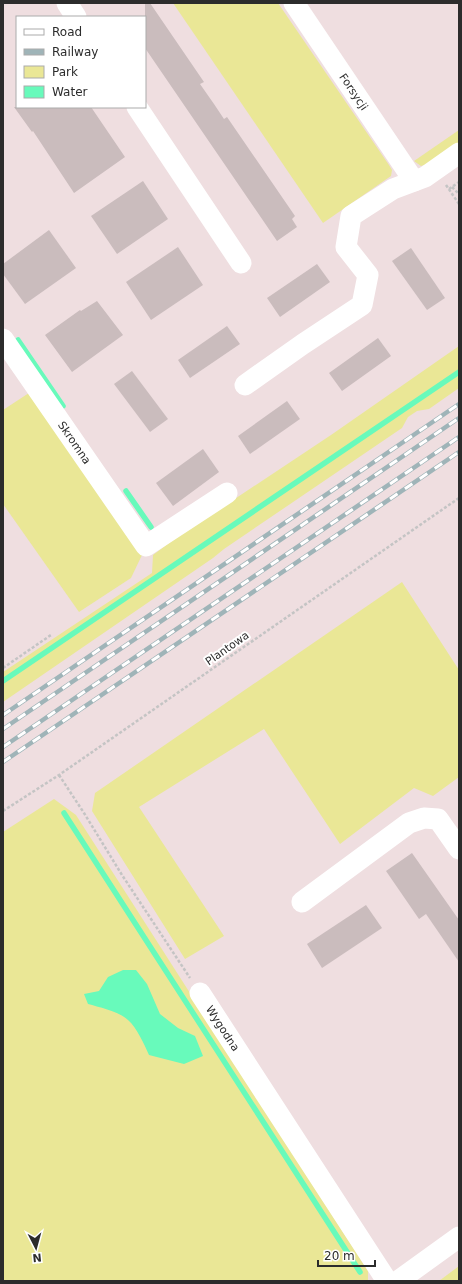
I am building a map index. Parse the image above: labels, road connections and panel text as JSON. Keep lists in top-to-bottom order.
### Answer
{
  "streets": {
    "street": ["Forsycji", "Skromna", "Wygodna"],
    "path": ["Plantowa"]
  },
  "crossings": [
    ["Plantowa", "Wygodna"]
  ],
  "legend": [
    "Road",
    "Railway",
    "Park",
    "Water"
  ],
  "scale_bar": "20 m",
  "north": "bottom"
}
